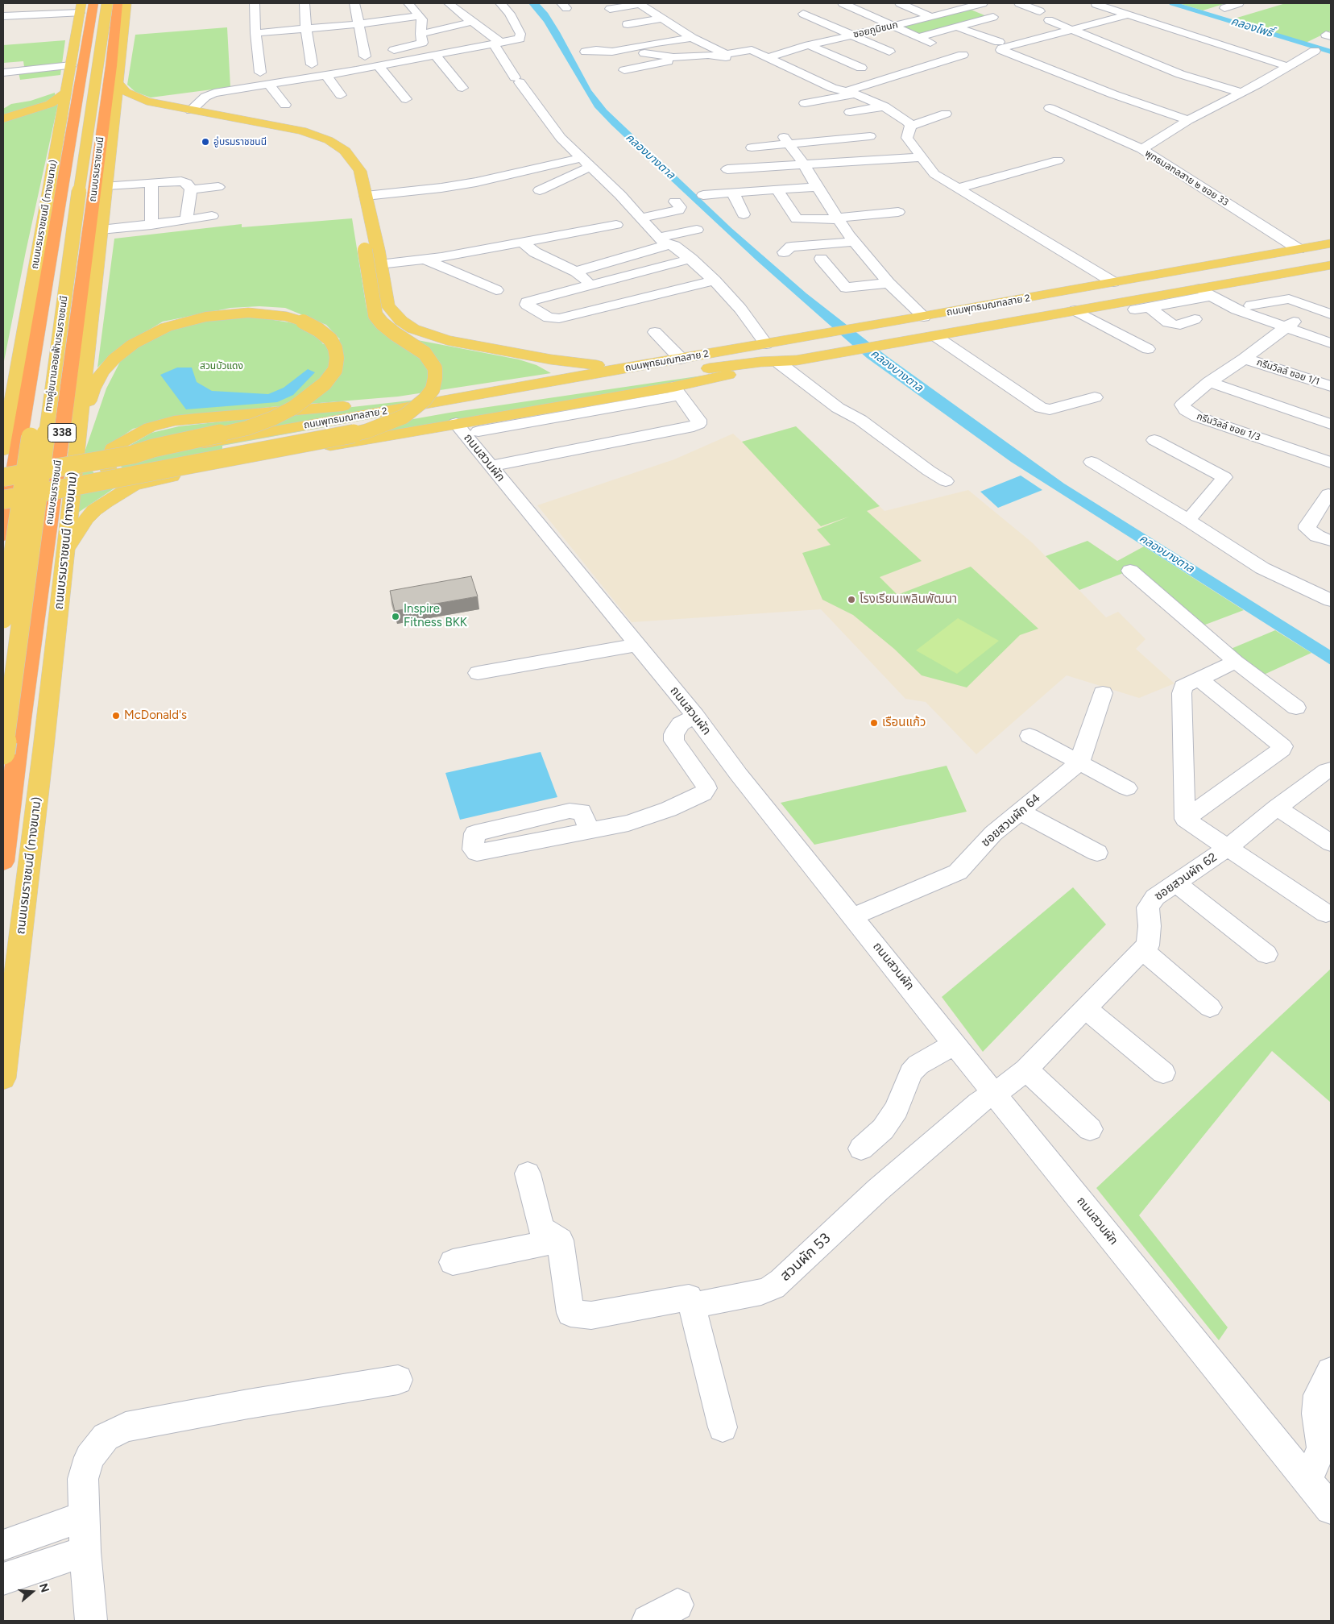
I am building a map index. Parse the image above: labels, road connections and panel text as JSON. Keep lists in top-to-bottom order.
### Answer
{
  "streets": {
    "highway": ["ถนนบรมราชชนนี", "338"],
    "main road": ["ถนนบรมราชชนนี (ทางขนาน)", "ถนนพุทธมณฑลสาย 2", "ทางคู่ขนานลอยฟ้าบรมราชชนนี"],
    "street": [
      "ซอยภูมิชนก",
      "พุทธมลฑลสาย ๒ ซอย 33",
      "กรีนวิลล์ ซอย 1/1",
      "กรีนวิลล์ ซอย 1/3",
      "ถนนสวนผัก",
      "ซอยสวนผัก 64",
      "ซอยสวนผัก 62",
      "สวนผัก 53"
    ]
  },
  "crossings": [
    ["ถนนบรมราชชนนี", "ถนนบรมราชชนนี (ทางขนาน)"],
    ["พุทธมลฑลสาย ๒ ซอย 33", "ถนนพุทธมณฑลสาย 2"],
    ["กรีนวิลล์ ซอย 1/1", "กรีนวิลล์ ซอย 1/3"],
    ["ถนนสวนผัก", "ซอยสวนผัก 64"],
    ["ถนนสวนผัก", "ซอยสวนผัก 62"],
    ["ถนนสวนผัก", "สวนผัก 53"],
    ["ซอยสวนผัก 62", "สวนผัก 53"]
  ],
  "water": ["คลองโพธิ์", "คลองบางตาล"],
  "parks": ["สวนบัวแดง"],
  "places": [
    "อู่บรมราชชนนี",
    "โรงเรียนเพลินพัฒนา",
    "Inspire Fitness BKK",
    "McDonald's",
    "เรือนแก้ว"
  ],
  "north": "right"
}
